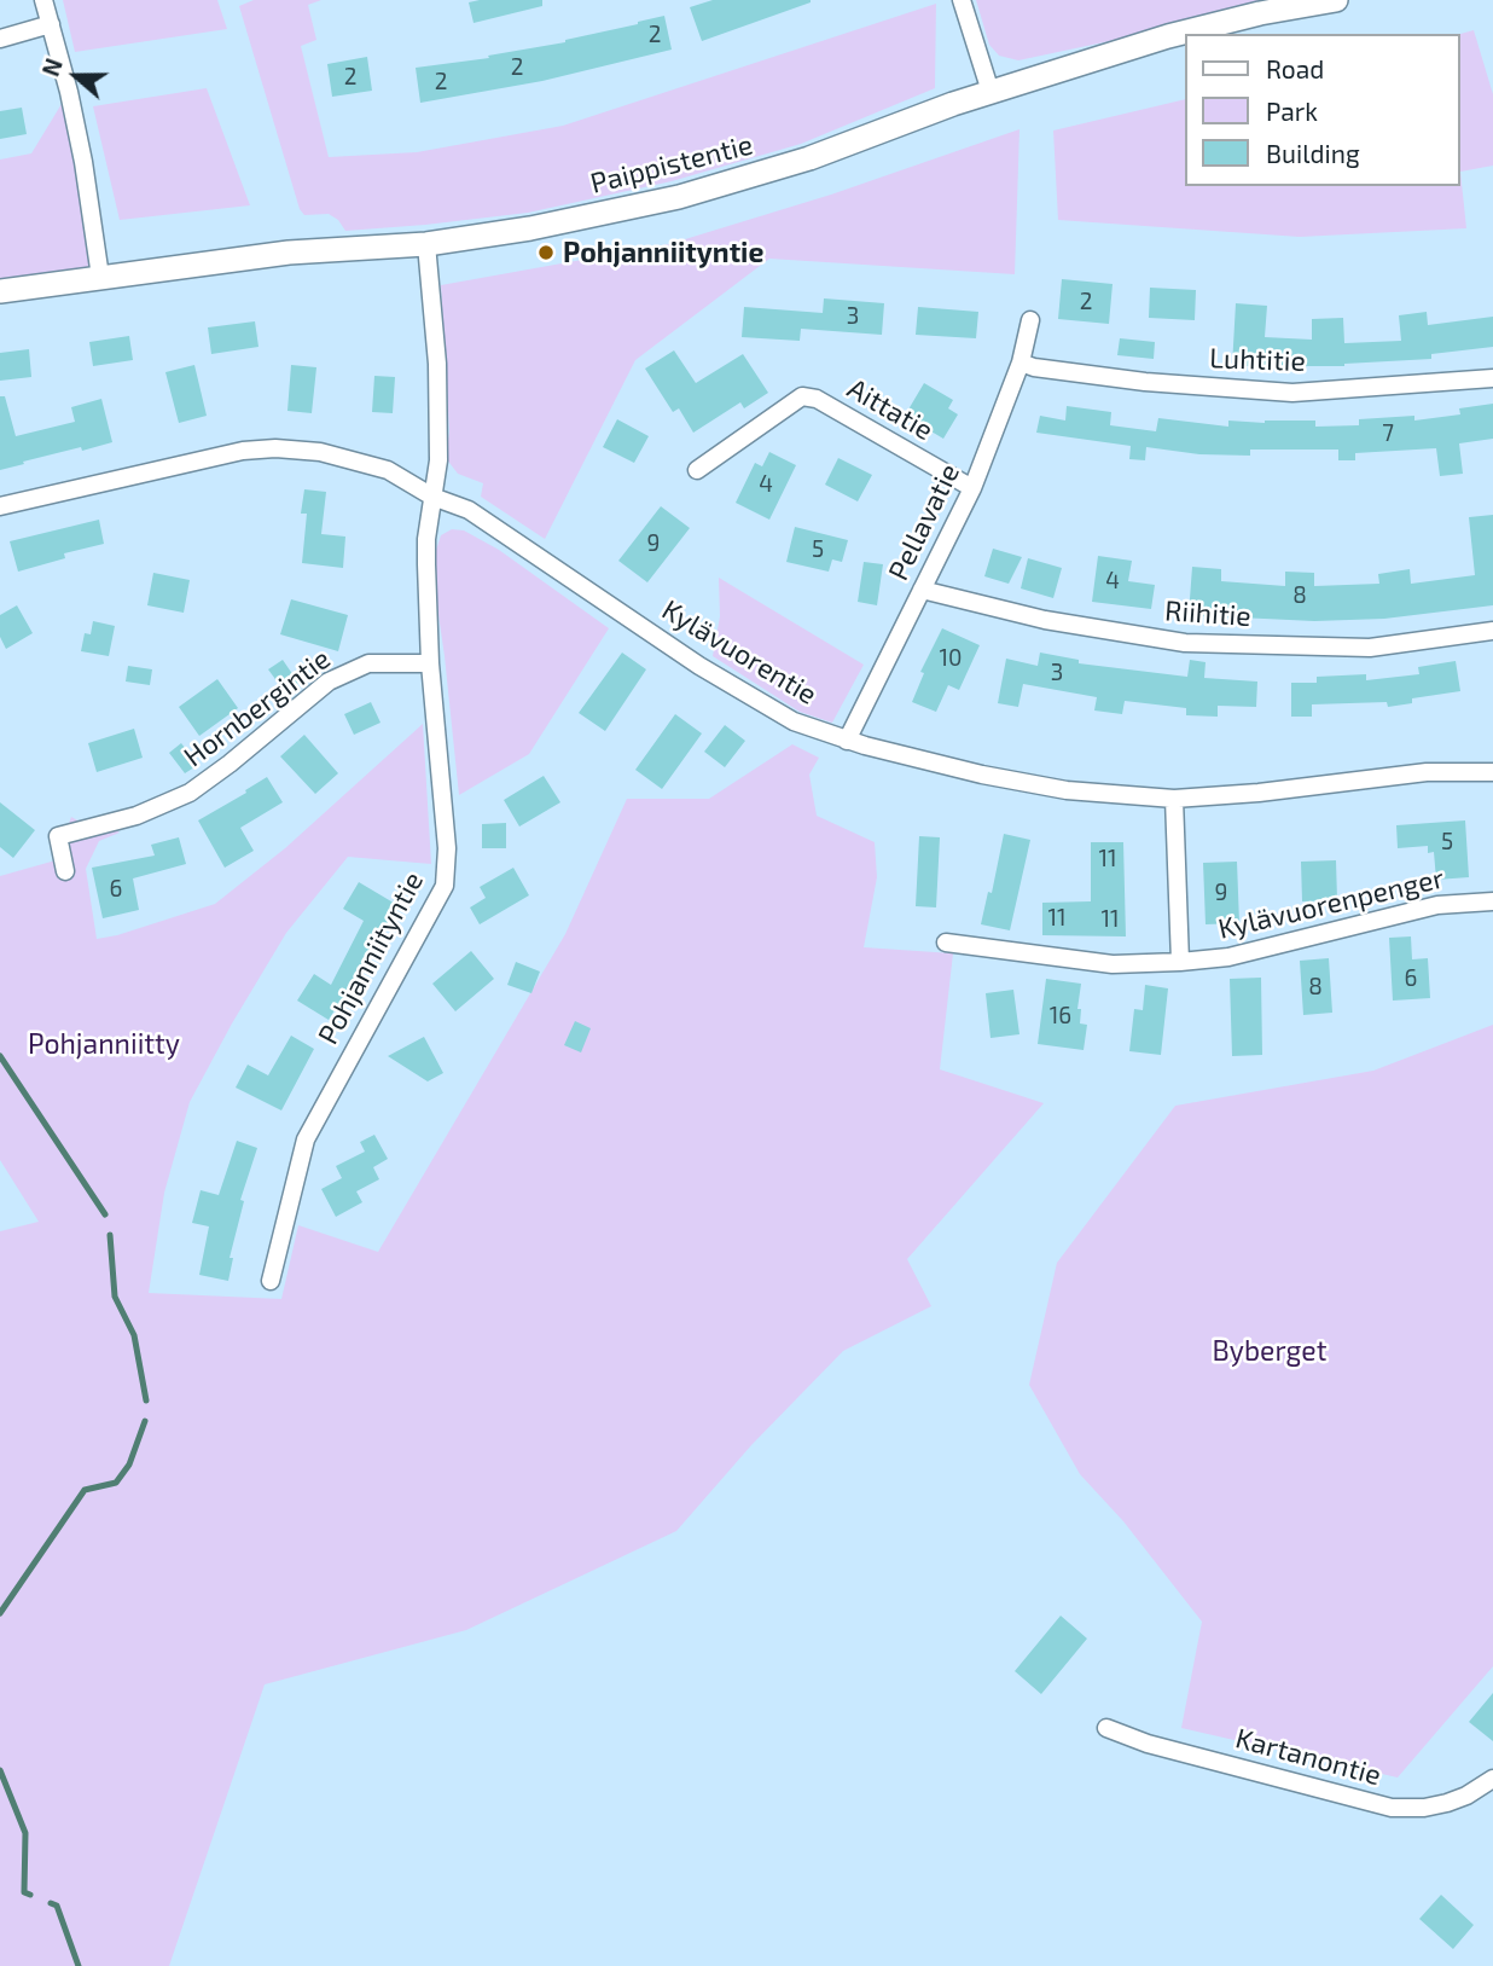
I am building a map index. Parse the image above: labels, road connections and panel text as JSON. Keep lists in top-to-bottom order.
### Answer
{
  "streets": {
    "street": [
      "Paippistentie",
      "Luhtitie",
      "Aittatie",
      "Pellavatie",
      "Riihitie",
      "Kylävuorentie",
      "Hornbergintie",
      "Kylävuorenpenger",
      "Pohjanniityntie",
      "Kartanontie"
    ]
  },
  "crossings": [
    ["Paippistentie", "Pohjanniityntie"],
    ["Luhtitie", "Pellavatie"],
    ["Aittatie", "Pellavatie"],
    ["Pellavatie", "Riihitie"],
    ["Pellavatie", "Kylävuorentie"],
    ["Kylävuorentie", "Kylävuorenpenger"],
    ["Kylävuorentie", "Pohjanniityntie"],
    ["Hornbergintie", "Pohjanniityntie"]
  ],
  "parks": ["Pohjanniitty", "Byberget"],
  "places": ["Pohjanniityntie"],
  "house_numbers": [
    "2",
    "2",
    "2",
    "2",
    "2",
    "3",
    "7",
    "4",
    "9",
    "5",
    "4",
    "8",
    "10",
    "3",
    "5",
    "11",
    "6",
    "9",
    "11",
    "11",
    "6",
    "8",
    "16"
  ],
  "legend": ["Road", "Park", "Building"],
  "north": "left"
}
